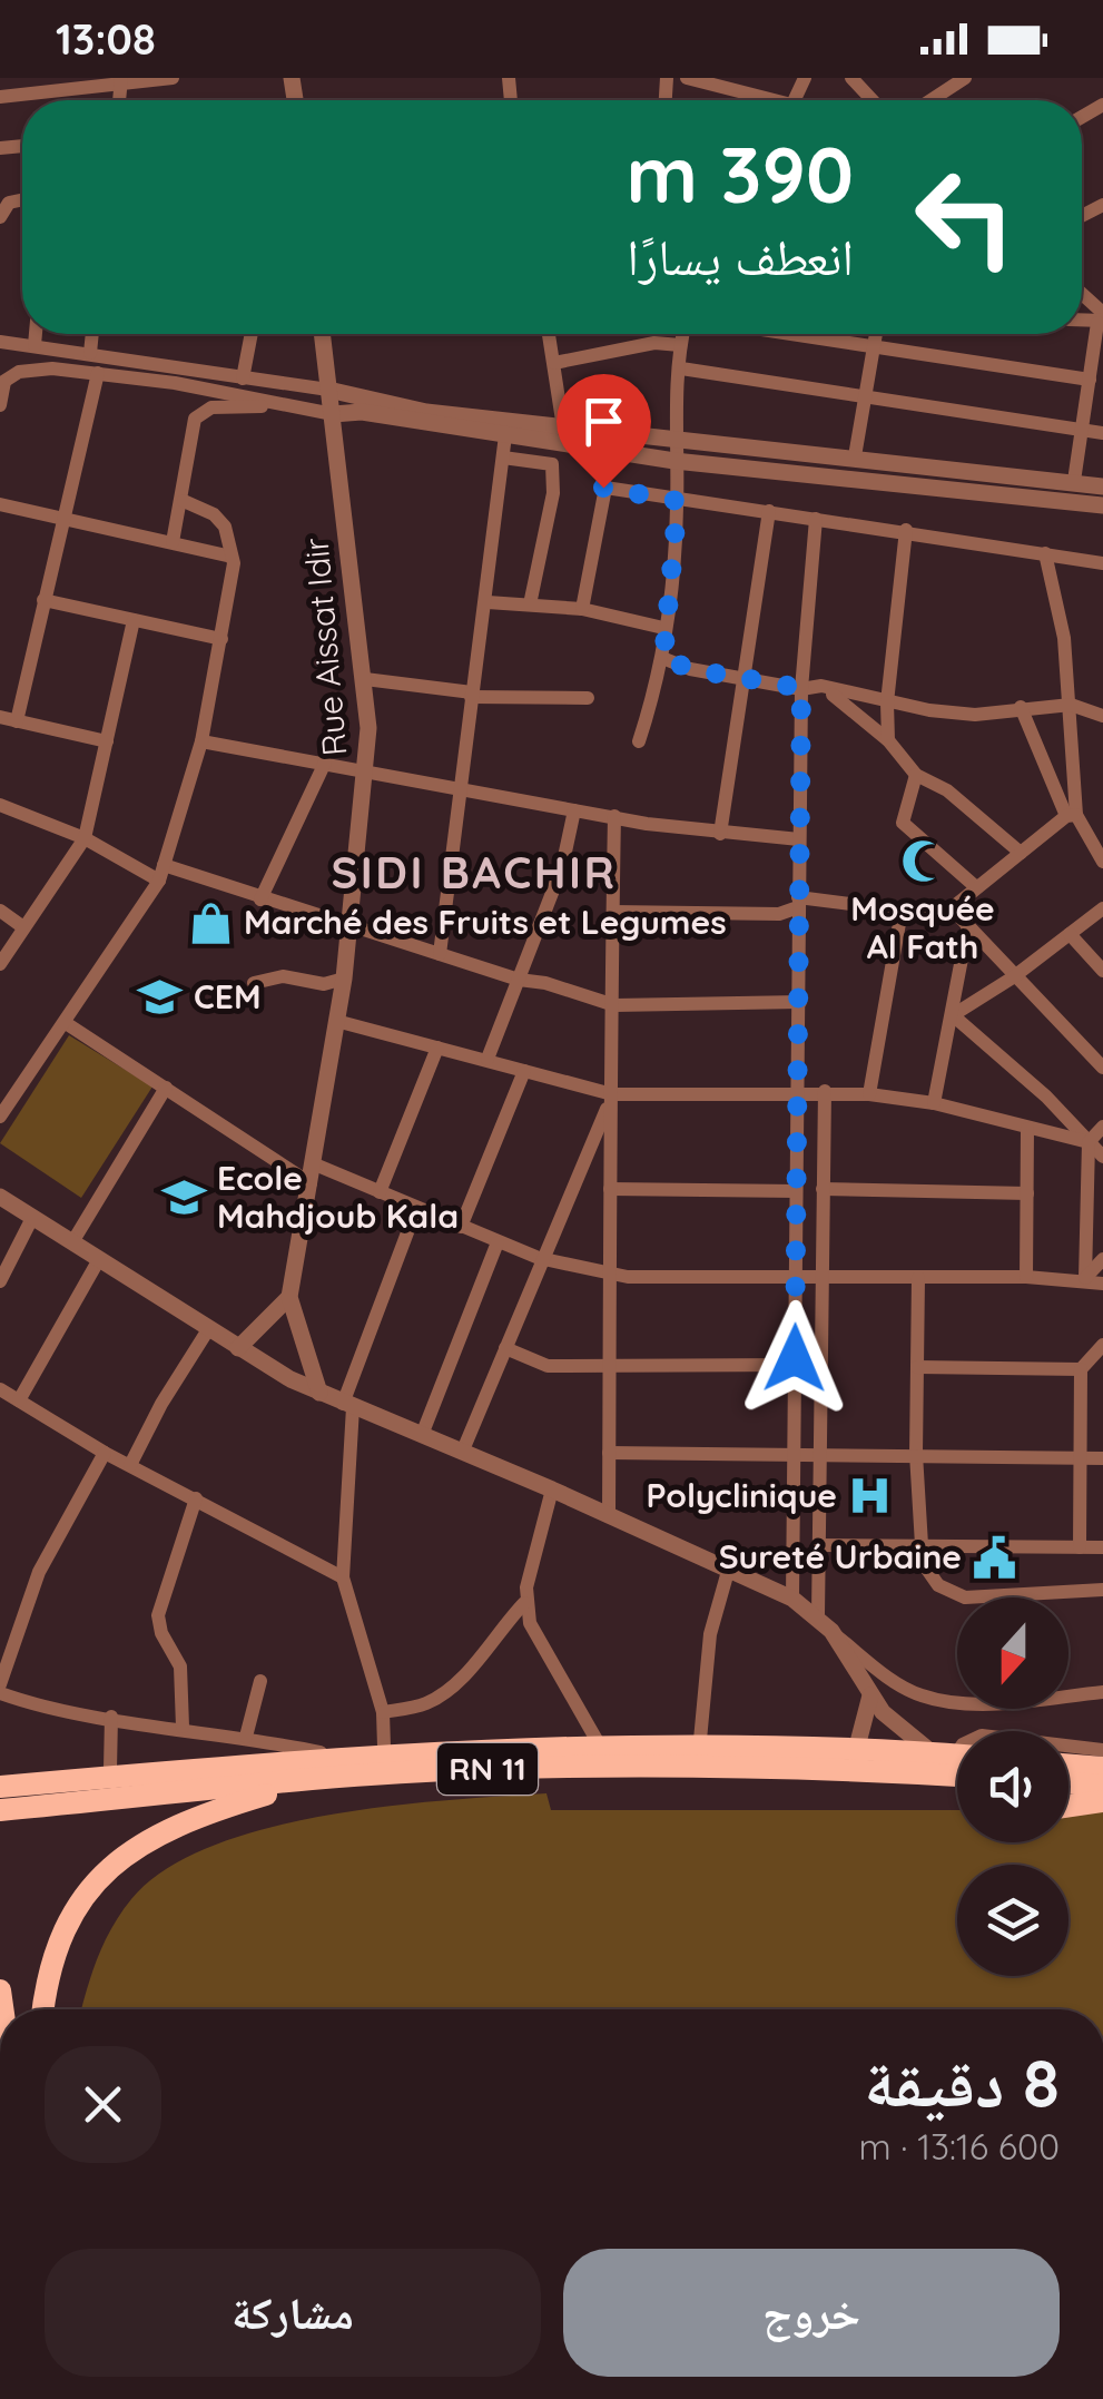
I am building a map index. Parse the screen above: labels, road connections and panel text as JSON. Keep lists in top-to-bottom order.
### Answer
{
  "streets": {
    "highway": ["RN 11"],
    "street": ["Rue Aissat Idir"]
  },
  "districts": ["SIDI BACHIR"],
  "places": {
    "mosque": ["Mosquée Al Fath"],
    "shop": ["Marché des Fruits et Legumes"],
    "school or university": ["CEM", "Ecole Mahdjoub Kala"],
    "hospital": ["Polyclinique"],
    "public building": ["Sureté Urbaine"]
  },
  "north": "bottom",
  "page": {
    "status": "13:08",
    "turn": ["390 m", "انعطف يسارًا"],
    "heading": ["8 دقيقة", "600 m · 13:16"],
    "buttons": ["خروج", "مشاركة"]
  }
}
